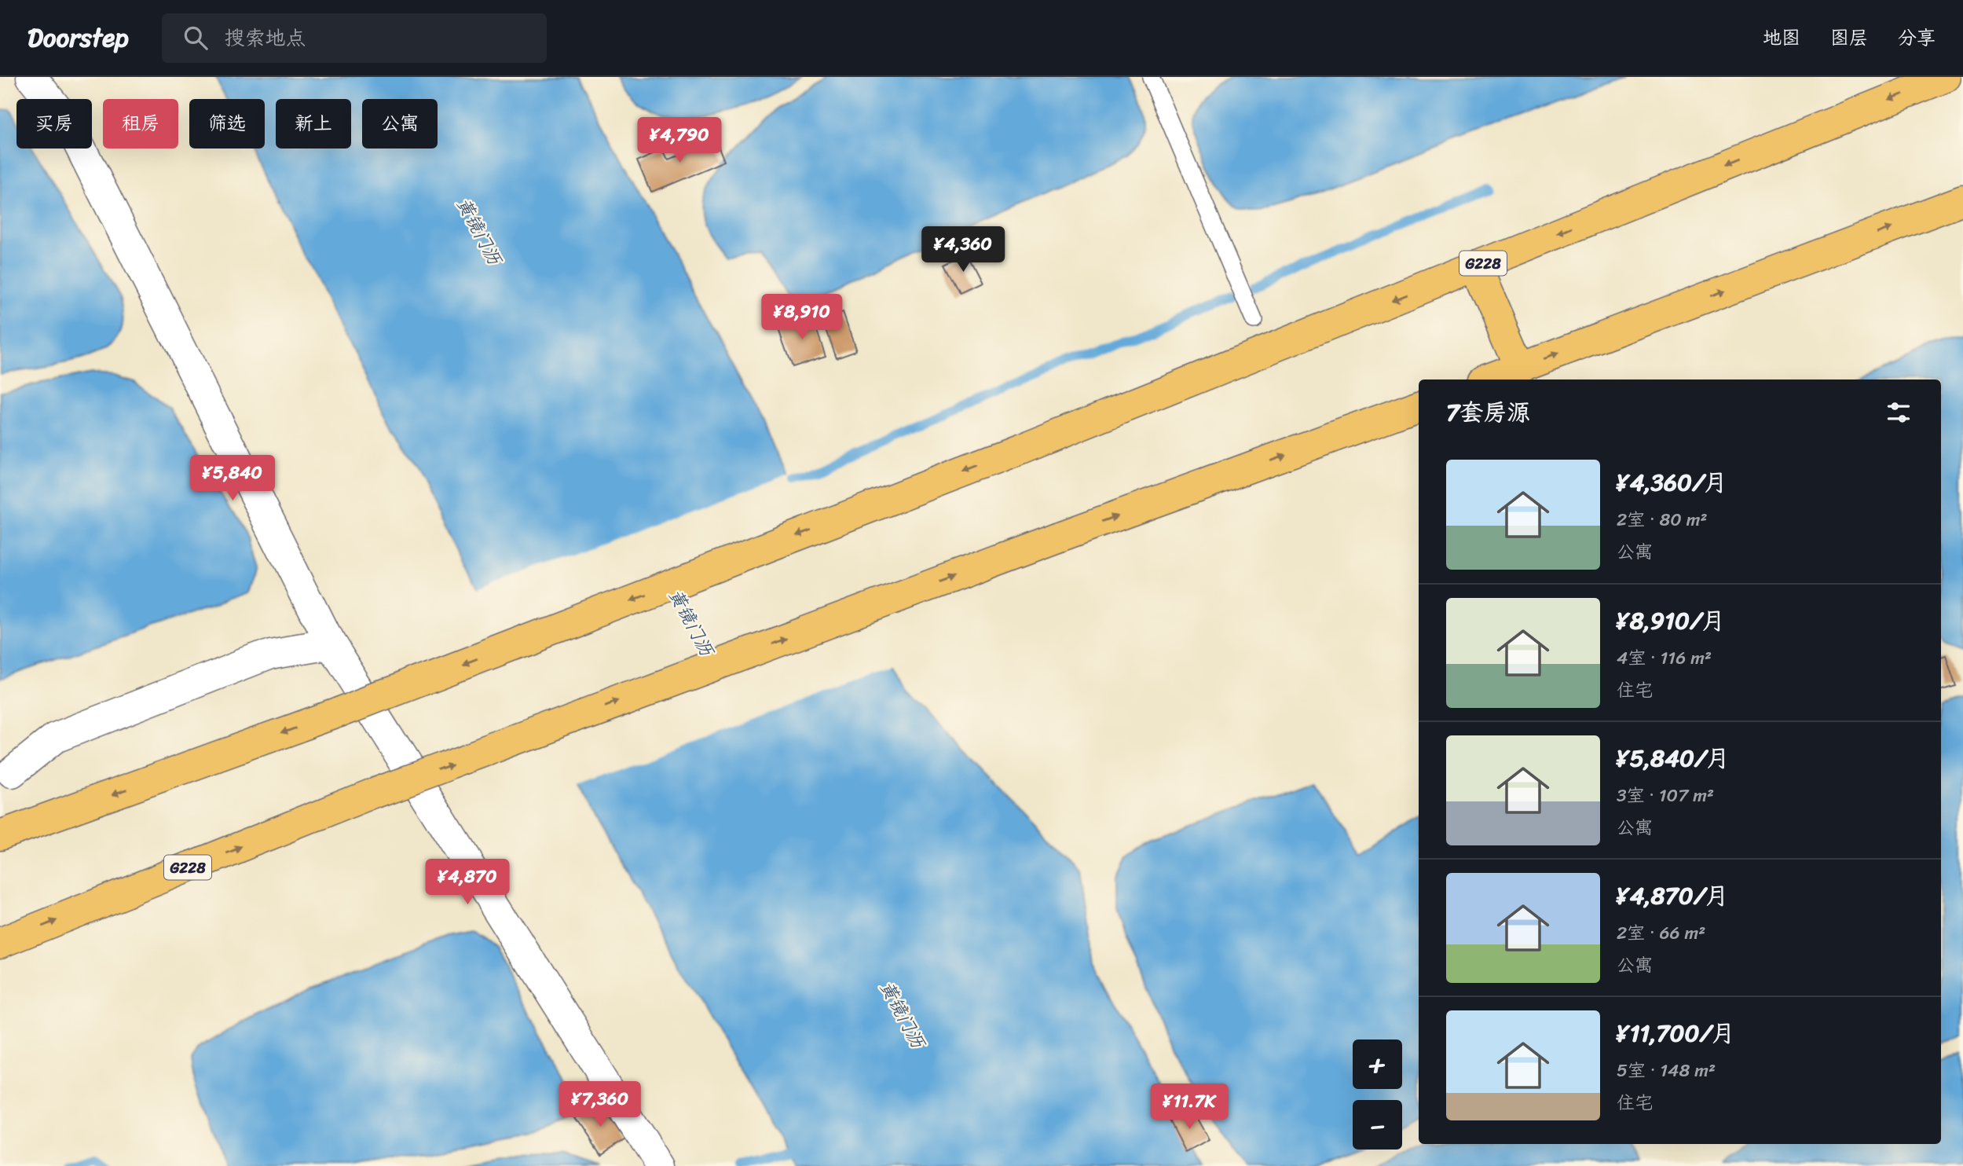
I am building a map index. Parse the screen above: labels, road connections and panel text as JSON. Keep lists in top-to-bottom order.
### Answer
{
  "streets": {
    "highway": ["G228"]
  },
  "water": ["黄镜门沥"],
  "page": {
    "header": "Doorstep",
    "search": "搜索地点",
    "nav": ["地图", "图层", "分享"],
    "chip": [
      "买房",
      "租房",
      "筛选",
      "新上",
      "公寓"
    ],
    "price": [
      "¥4,790",
      "¥4,360",
      "¥8,910",
      "¥5,840",
      "¥4,870",
      "¥7,360",
      "¥11.7K"
    ],
    "heading": "7套房源",
    "list": [
      {
        "name": "¥4,360/月",
        "note": "2室 · 80 m² · 公寓"
      },
      {
        "name": "¥8,910/月",
        "note": "4室 · 116 m² · 住宅"
      },
      {
        "name": "¥5,840/月",
        "note": "3室 · 107 m² · 公寓"
      },
      {
        "name": "¥4,870/月",
        "note": "2室 · 66 m² · 公寓"
      },
      {
        "name": "¥11,700/月",
        "note": "5室 · 148 m² · 住宅"
      }
    ],
    "map_buttons": ["+", "−"]
  }
}
